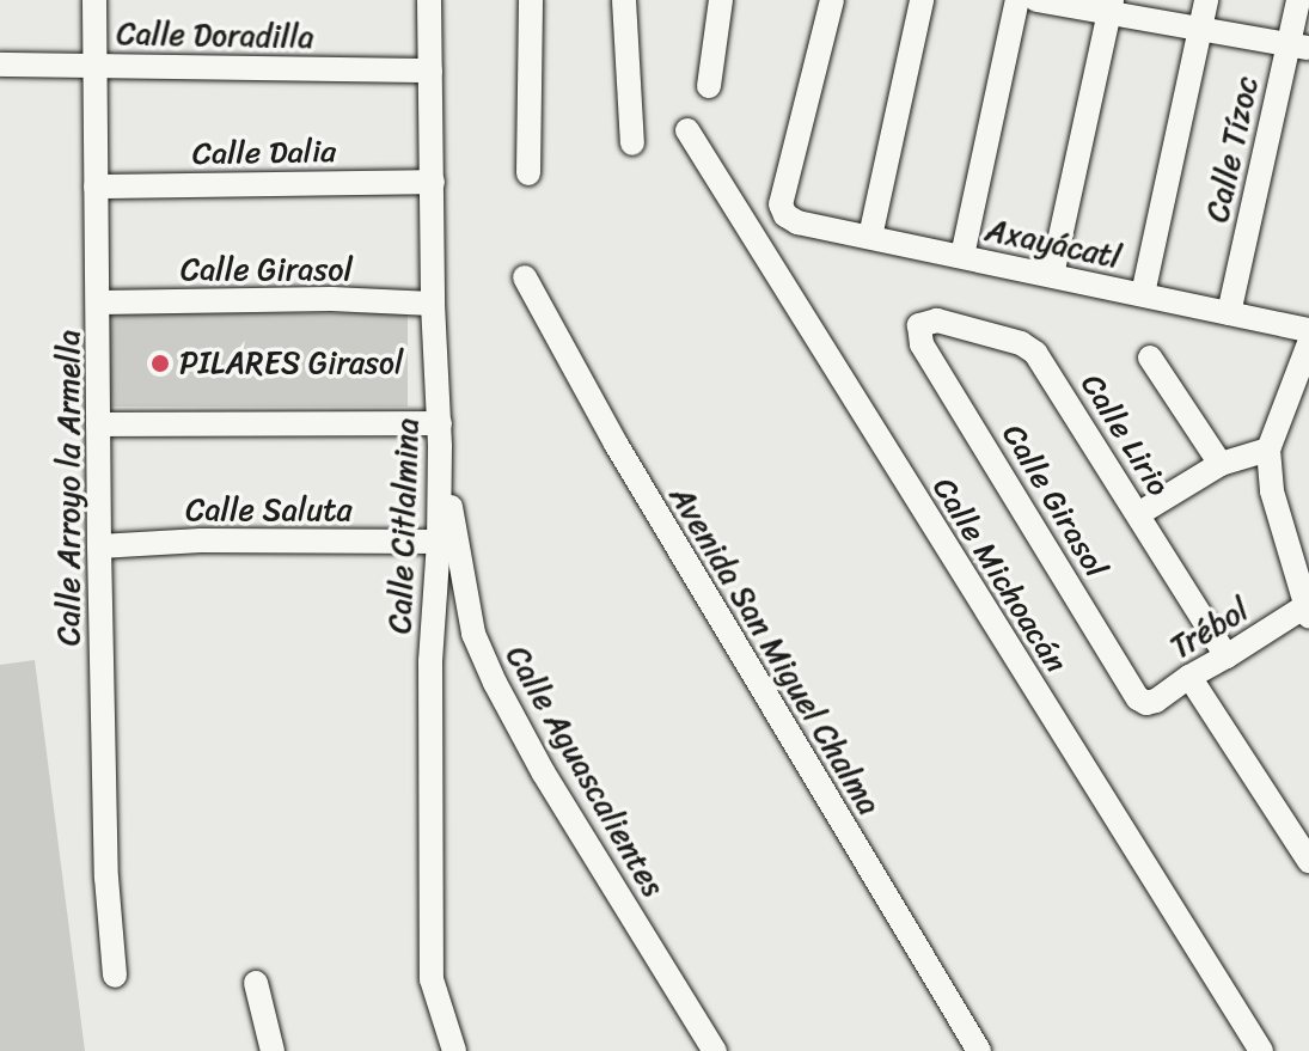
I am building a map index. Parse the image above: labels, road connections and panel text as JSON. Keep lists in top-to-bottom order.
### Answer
{
  "streets": {
    "street": [
      "Calle Doradilla",
      "Calle Tízoc",
      "Calle Dalia",
      "Axayácatl",
      "Calle Girasol",
      "Calle Lirio",
      "Calle Arroyo la Armella",
      "Calle Saluta",
      "Calle Citlalmina",
      "Calle Michoacán",
      "Trébol",
      "Avenida San Miguel Chalma",
      "Calle Aguascalientes"
    ]
  },
  "crossings": [
    ["Calle Doradilla", "Calle Arroyo la Armella"],
    ["Calle Doradilla", "Calle Citlalmina"],
    ["Calle Tízoc", "Axayácatl"],
    ["Calle Dalia", "Calle Arroyo la Armella"],
    ["Calle Dalia", "Calle Citlalmina"],
    ["Calle Girasol", "Calle Lirio"],
    ["Calle Girasol", "Calle Arroyo la Armella"],
    ["Calle Girasol", "Calle Citlalmina"],
    ["Calle Girasol", "Trébol"],
    ["Calle Lirio", "Trébol"],
    ["Calle Arroyo la Armella", "Calle Saluta"],
    ["Calle Saluta", "Calle Citlalmina"],
    ["Calle Citlalmina", "Calle Aguascalientes"]
  ],
  "places": ["PILARES Girasol"]
}
